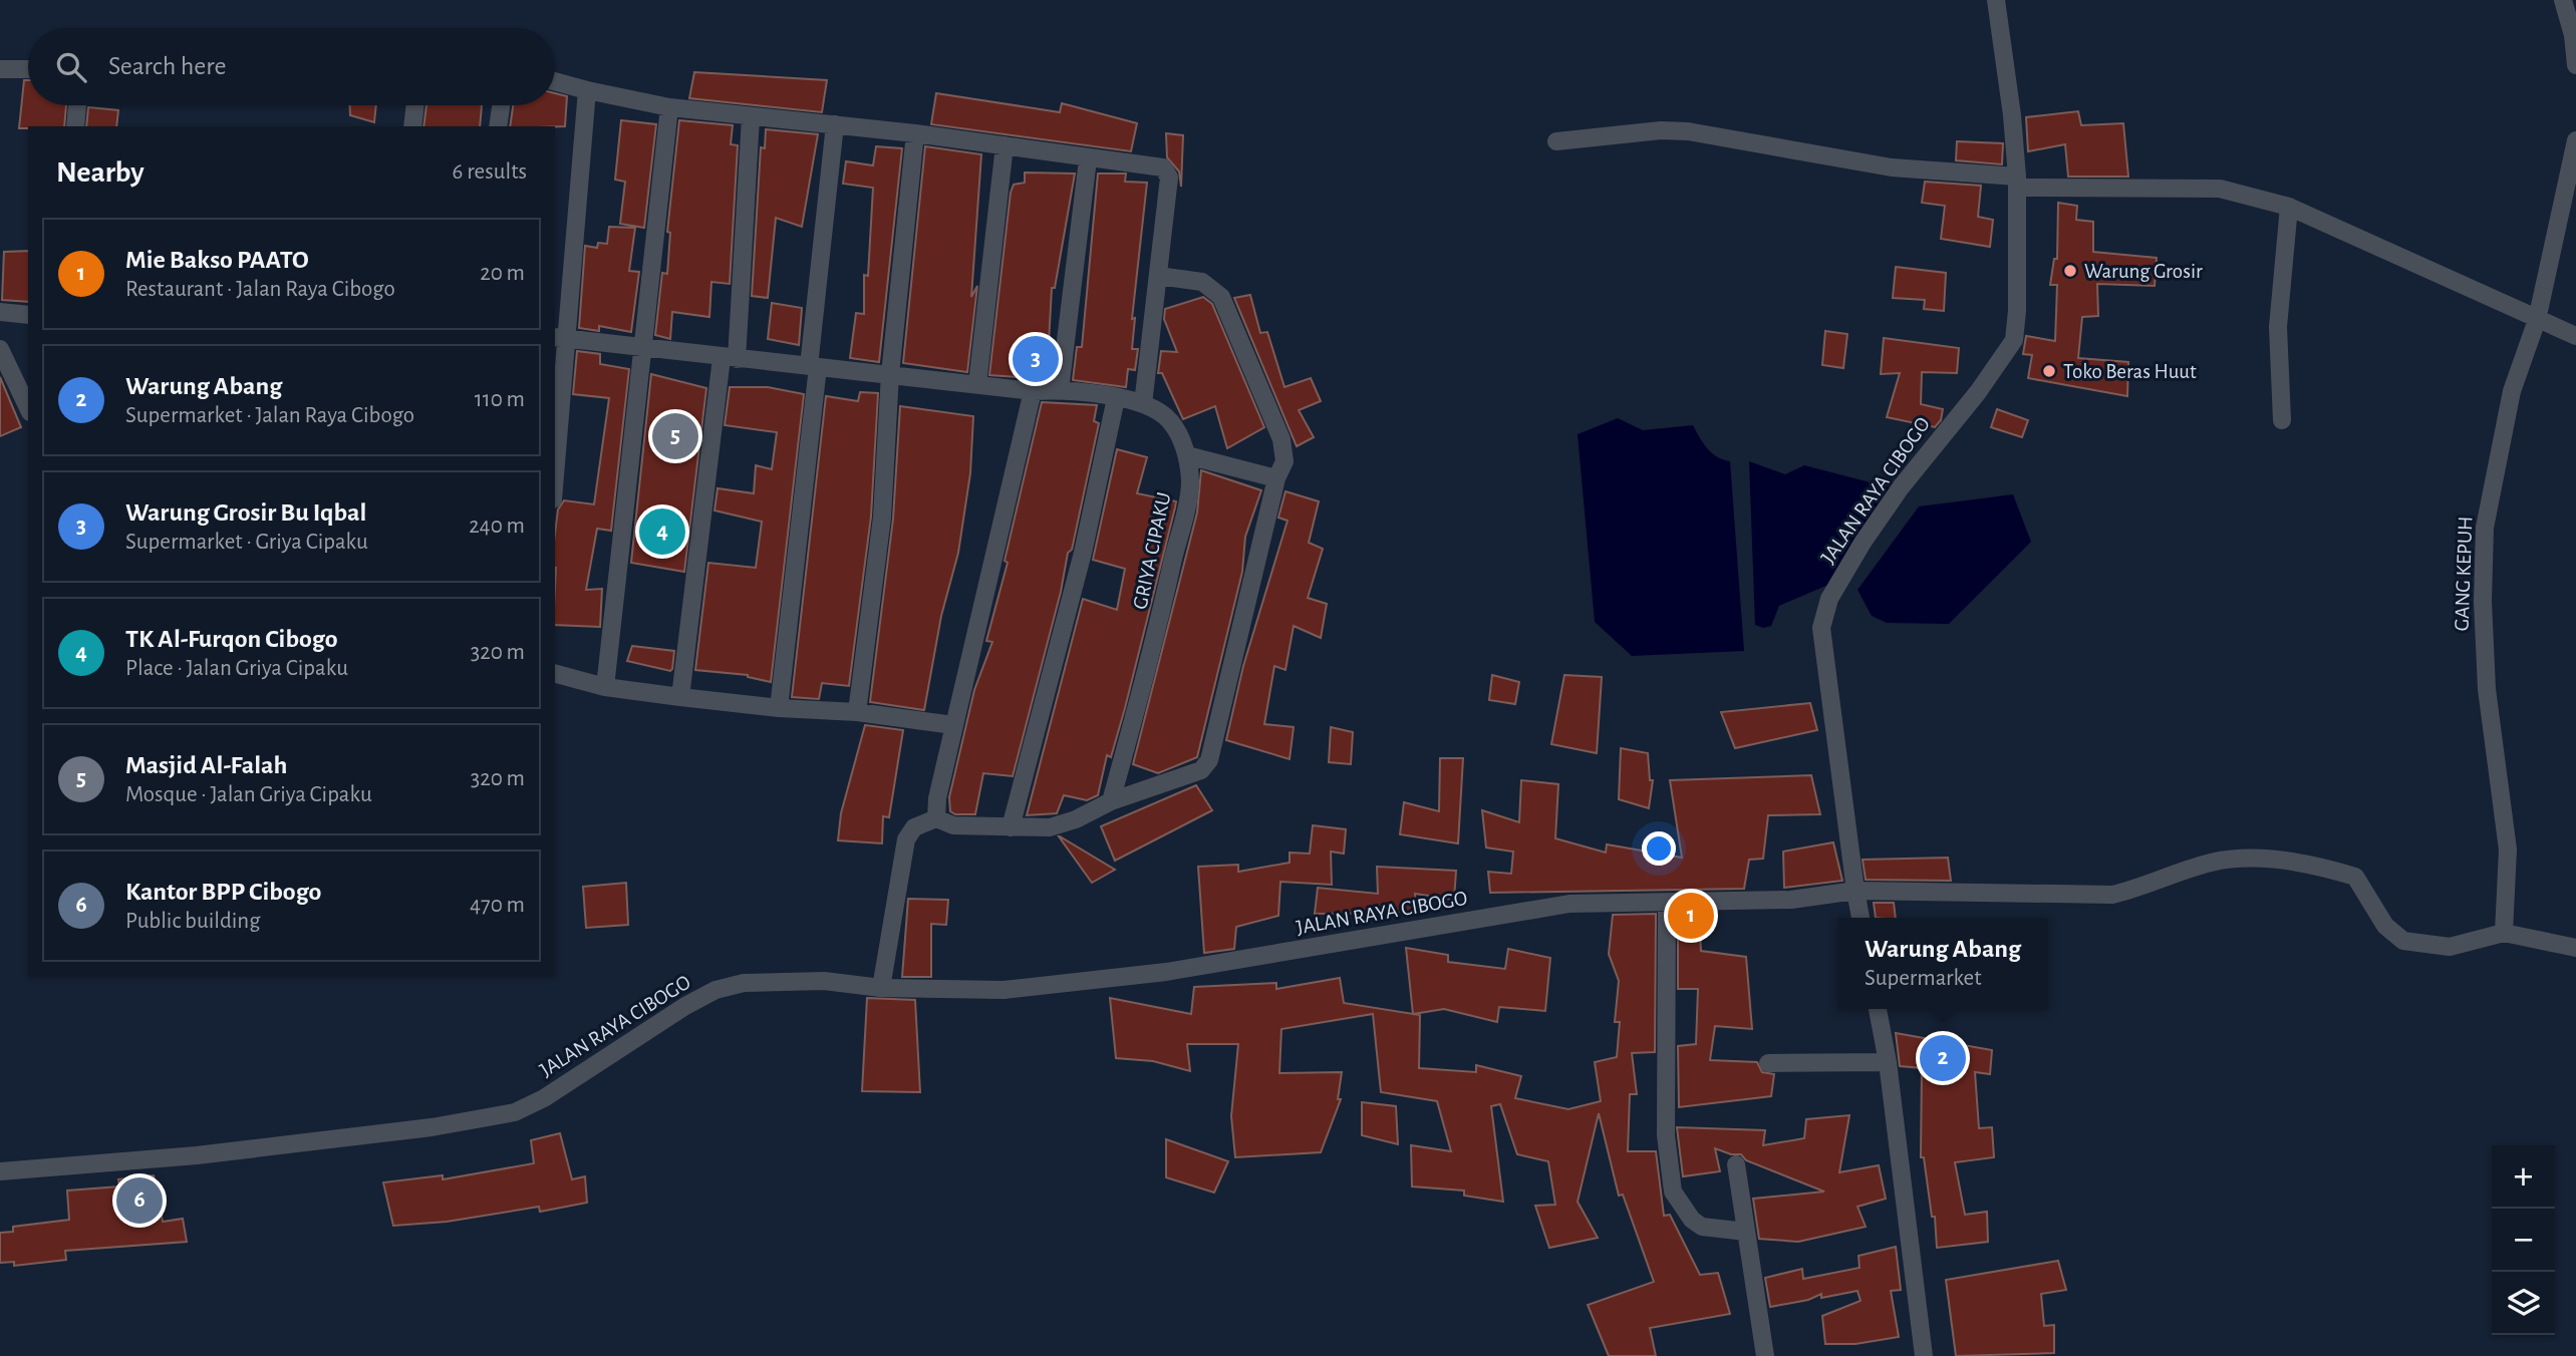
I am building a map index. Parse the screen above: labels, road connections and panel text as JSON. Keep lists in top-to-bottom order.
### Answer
{
  "streets": {
    "street": ["JALAN RAYA CIBOGO", "GRIYA CIPAKU", "GANG KEPUH"]
  },
  "places": ["Warung Grosir", "Toko Beras Huut"],
  "page": {
    "search": "Search here",
    "heading": ["Nearby", "6 results"],
    "list": [
      {
        "mark": "1",
        "name": "Mie Bakso PAATO",
        "note": "Restaurant · Jalan Raya Cibogo",
        "value": "20 m"
      },
      {
        "mark": "2",
        "name": "Warung Abang",
        "note": "Supermarket · Jalan Raya Cibogo",
        "value": "110 m"
      },
      {
        "mark": "3",
        "name": "Warung Grosir Bu Iqbal",
        "note": "Supermarket · Griya Cipaku",
        "value": "240 m"
      },
      {
        "mark": "4",
        "name": "TK Al-Furqon Cibogo",
        "note": "Place · Jalan Griya Cipaku",
        "value": "320 m"
      },
      {
        "mark": "5",
        "name": "Masjid Al-Falah",
        "note": "Mosque · Jalan Griya Cipaku",
        "value": "320 m"
      },
      {
        "mark": "6",
        "name": "Kantor BPP Cibogo",
        "note": "Public building",
        "value": "470 m"
      }
    ],
    "pins": [
      "3",
      "5",
      "4",
      "1",
      "2",
      "6"
    ],
    "popup": ["Warung Abang", "Supermarket"],
    "map_buttons": ["+", "−"]
  }
}
